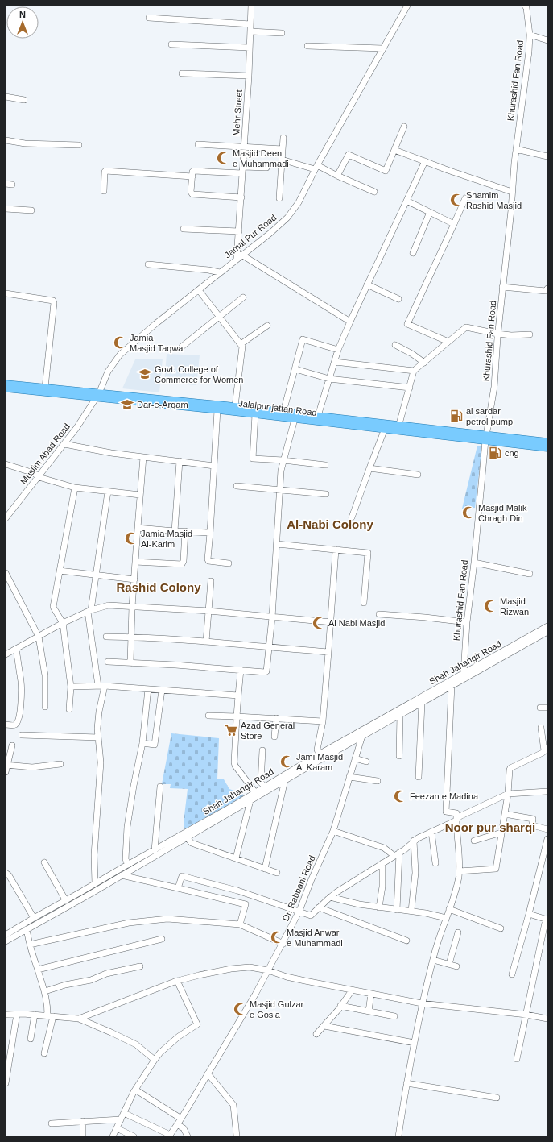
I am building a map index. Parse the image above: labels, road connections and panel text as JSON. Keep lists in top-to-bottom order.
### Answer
{
  "streets": {
    "main road": ["Jalalpur jattan Road"],
    "street": [
      "Khurashid Fan Road",
      "Mehr Street",
      "Jamal Pur Road",
      "Muslim Abad Road",
      "Shah Jahangir Road",
      "Dr. Rabbani Road"
    ]
  },
  "crossings": [
    ["Khurashid Fan Road", "Jalalpur jattan Road"],
    ["Khurashid Fan Road", "Shah Jahangir Road"],
    ["Mehr Street", "Jamal Pur Road"],
    ["Jamal Pur Road", "Jalalpur jattan Road"],
    ["Jamal Pur Road", "Muslim Abad Road"],
    ["Jalalpur jattan Road", "Muslim Abad Road"],
    ["Shah Jahangir Road", "Dr. Rabbani Road"]
  ],
  "districts": ["Al-Nabi Colony", "Rashid Colony", "Noor pur sharqi"],
  "places": {
    "mosque": [
      "Masjid Deen e Muhammadi",
      "Shamim Rashid Masjid",
      "Jamia Masjid Taqwa",
      "Masjid Malik Chragh Din",
      "Jamia Masjid Al-Karim",
      "Masjid Rizwan",
      "Al Nabi Masjid",
      "Jami Masjid Al Karam",
      "Feezan e Madina",
      "Masjid Anwar e Muhammadi",
      "Masjid Gulzar e Gosia"
    ],
    "school or university": ["Govt. College of Commerce for Women", "Dar-e-Arqam"],
    "fuel station": ["al sardar petrol pump", "cng"],
    "supermarket": ["Azad General Store"]
  },
  "north": "top"
}
